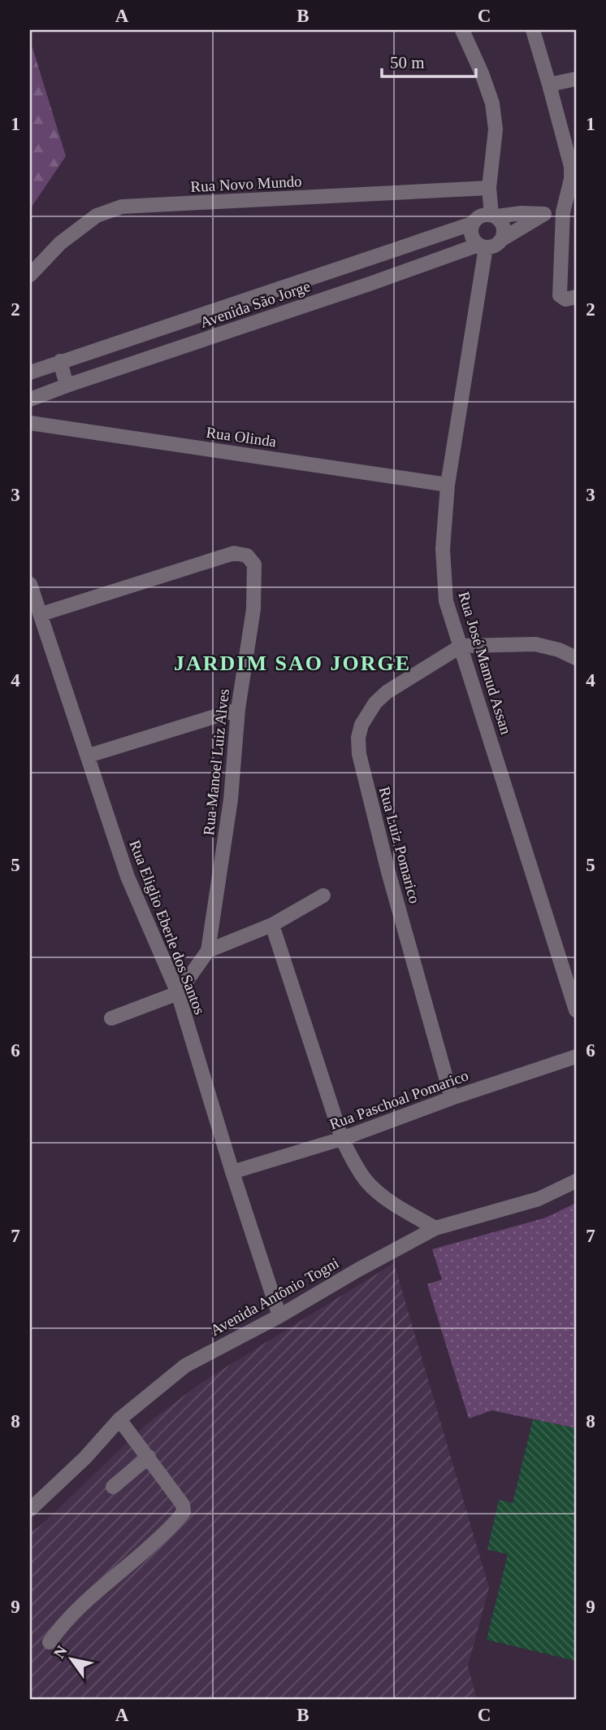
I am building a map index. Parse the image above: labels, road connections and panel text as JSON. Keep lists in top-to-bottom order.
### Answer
{
  "streets": {
    "street": [
      "Rua Novo Mundo",
      "Avenida São Jorge",
      "Rua Olinda",
      "Rua José Mamud Assan",
      "Rua Manoel Luiz Alves",
      "Rua Luiz Pomarico",
      "Rua Eliglio Eberle dos Santos",
      "Rua Paschoal Pomarico",
      "Avenida Antônio Togni"
    ]
  },
  "crossings": [
    ["Avenida São Jorge", "Rua José Mamud Assan"],
    ["Rua Olinda", "Rua José Mamud Assan"],
    ["Rua José Mamud Assan", "Rua Luiz Pomarico"],
    ["Rua Manoel Luiz Alves", "Rua Eliglio Eberle dos Santos"],
    ["Rua Luiz Pomarico", "Rua Paschoal Pomarico"],
    ["Rua Eliglio Eberle dos Santos", "Rua Paschoal Pomarico"],
    ["Rua Eliglio Eberle dos Santos", "Avenida Antônio Togni"]
  ],
  "districts": ["JARDIM SAO JORGE"],
  "scale_bar": "50 m",
  "north": "top left",
  "grid": {
    "columns": ["A", "B", "C"],
    "rows": [
      "1",
      "2",
      "3",
      "4",
      "5",
      "6",
      "7",
      "8",
      "9"
    ]
  }
}
